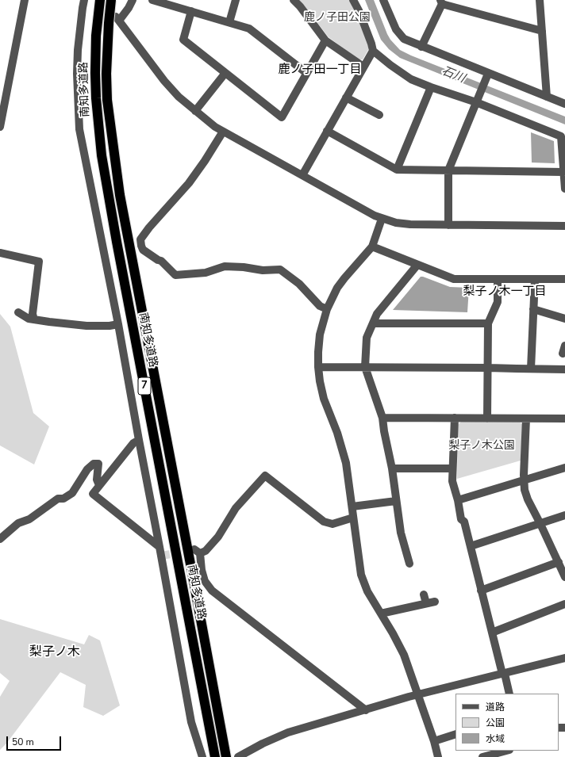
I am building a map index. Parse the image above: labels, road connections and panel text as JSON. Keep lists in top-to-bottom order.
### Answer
{
  "streets": {
    "highway": ["南知多道路", "7"]
  },
  "districts": ["鹿ノ子田一丁目", "梨子ノ木一丁目", "梨子ノ木"],
  "water": ["石川"],
  "parks": ["鹿ノ子田公園", "梨子ノ木公園"],
  "legend": ["道路", "公園", "水域"],
  "scale_bar": "50 m"
}
